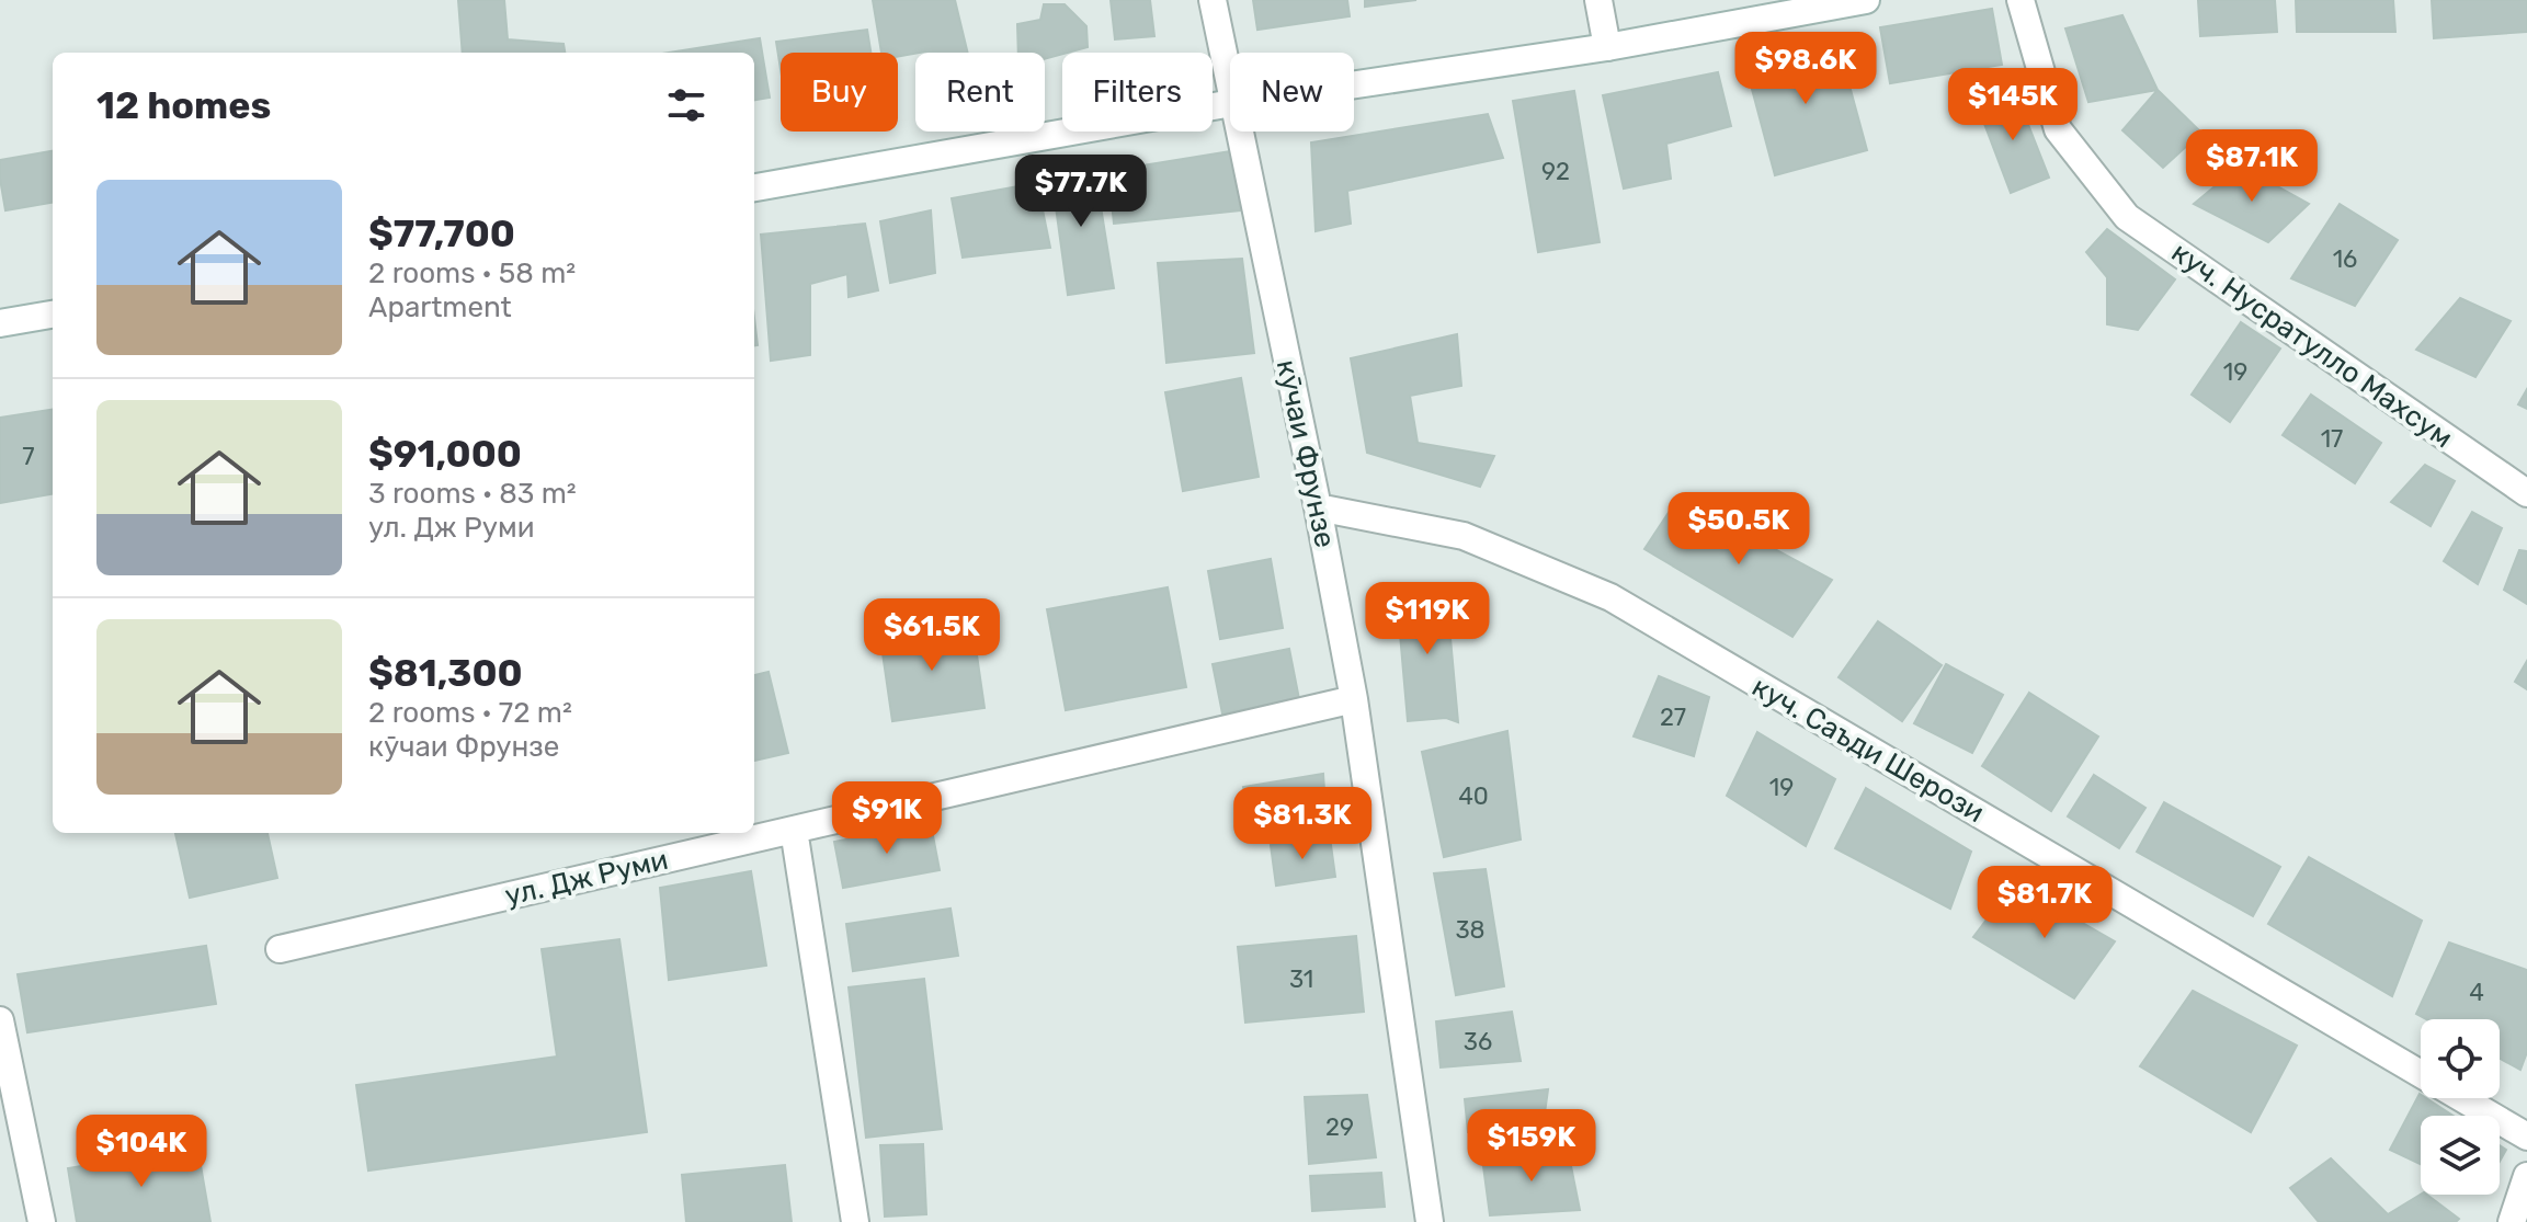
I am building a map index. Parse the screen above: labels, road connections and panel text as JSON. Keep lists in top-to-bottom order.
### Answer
{
  "streets": {
    "street": [
      "куч. Нусратулло Махсум",
      "кӯчаи Фрунзе",
      "куч. Саъди Шерози",
      "ул. Дж Руми"
    ]
  },
  "crossings": [
    ["кӯчаи Фрунзе", "куч. Саъди Шерози"],
    ["кӯчаи Фрунзе", "ул. Дж Руми"]
  ],
  "house_numbers": [
    "92",
    "16",
    "19",
    "17",
    "7",
    "27",
    "19",
    "40",
    "38",
    "31",
    "4",
    "36",
    "29"
  ],
  "page": {
    "price": [
      "$98.6K",
      "$145K",
      "$87.1K",
      "$77.7K",
      "$50.5K",
      "$119K",
      "$61.5K",
      "$91K",
      "$81.3K",
      "$81.7K",
      "$159K",
      "$104K"
    ],
    "chip": [
      "Buy",
      "Rent",
      "Filters",
      "New"
    ],
    "heading": "12 homes",
    "list": [
      {
        "name": "$77,700",
        "note": "2 rooms · 58 m² · Apartment"
      },
      {
        "name": "$91,000",
        "note": "3 rooms · 83 m² · ул. Дж Руми"
      },
      {
        "name": "$81,300",
        "note": "2 rooms · 72 m² · кӯчаи Фрунзе"
      }
    ]
  }
}
